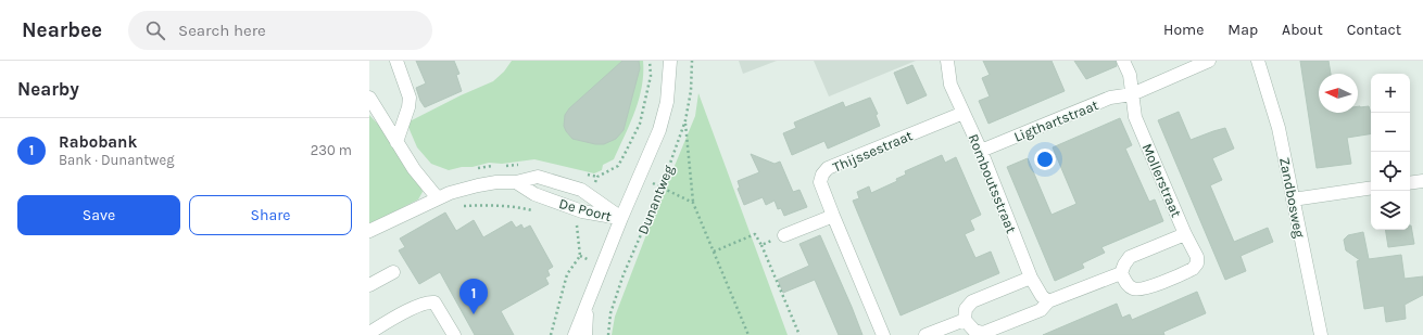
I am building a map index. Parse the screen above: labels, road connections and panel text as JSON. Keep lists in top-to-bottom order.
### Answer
{
  "streets": {
    "street": [
      "Ligthartstraat",
      "Thijssestraat",
      "Mollerstraat",
      "Romboutsstraat",
      "Zandbosweg",
      "Dunantweg",
      "De Poort"
    ]
  },
  "crossings": [
    ["Ligthartstraat", "Mollerstraat"],
    ["Ligthartstraat", "Romboutsstraat"],
    ["Thijssestraat", "Romboutsstraat"],
    ["Dunantweg", "De Poort"]
  ],
  "north": "left",
  "page": {
    "header": "Nearbee",
    "search": "Search here",
    "nav": [
      "Home",
      "Map",
      "About",
      "Contact"
    ],
    "heading": "Nearby",
    "map_buttons": ["+", "−"],
    "list": [
      {
        "mark": "1",
        "name": "Rabobank",
        "note": "Bank · Dunantweg",
        "value": "230 m"
      }
    ],
    "buttons": ["Save", "Share"],
    "pins": "1"
  }
}
